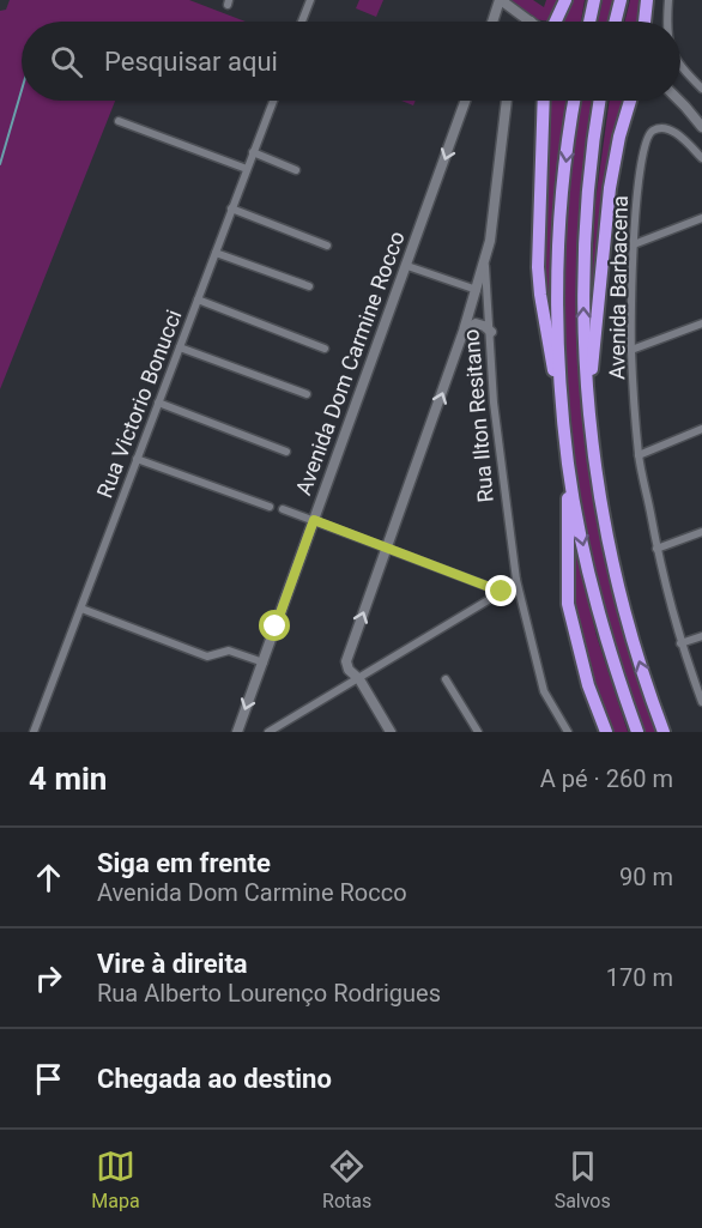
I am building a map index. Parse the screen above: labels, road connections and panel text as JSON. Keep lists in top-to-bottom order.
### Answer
{
  "streets": {
    "street": [
      "Avenida Barbacena",
      "Avenida Dom Carmine Rocco",
      "Rua Victorio Bonucci",
      "Rua Ilton Resitano"
    ]
  },
  "one_way": ["Avenida Dom Carmine Rocco"],
  "page": {
    "search": "Pesquisar aqui",
    "heading": ["4 min", "A pé · 260 m"],
    "list": [
      ["Siga em frente", "Avenida Dom Carmine Rocco", "90 m"],
      ["Vire à direita", "Rua Alberto Lourenço Rodrigues", "170 m"],
      "Chegada ao destino"
    ],
    "nav": ["Mapa", "Rotas", "Salvos"]
  }
}
